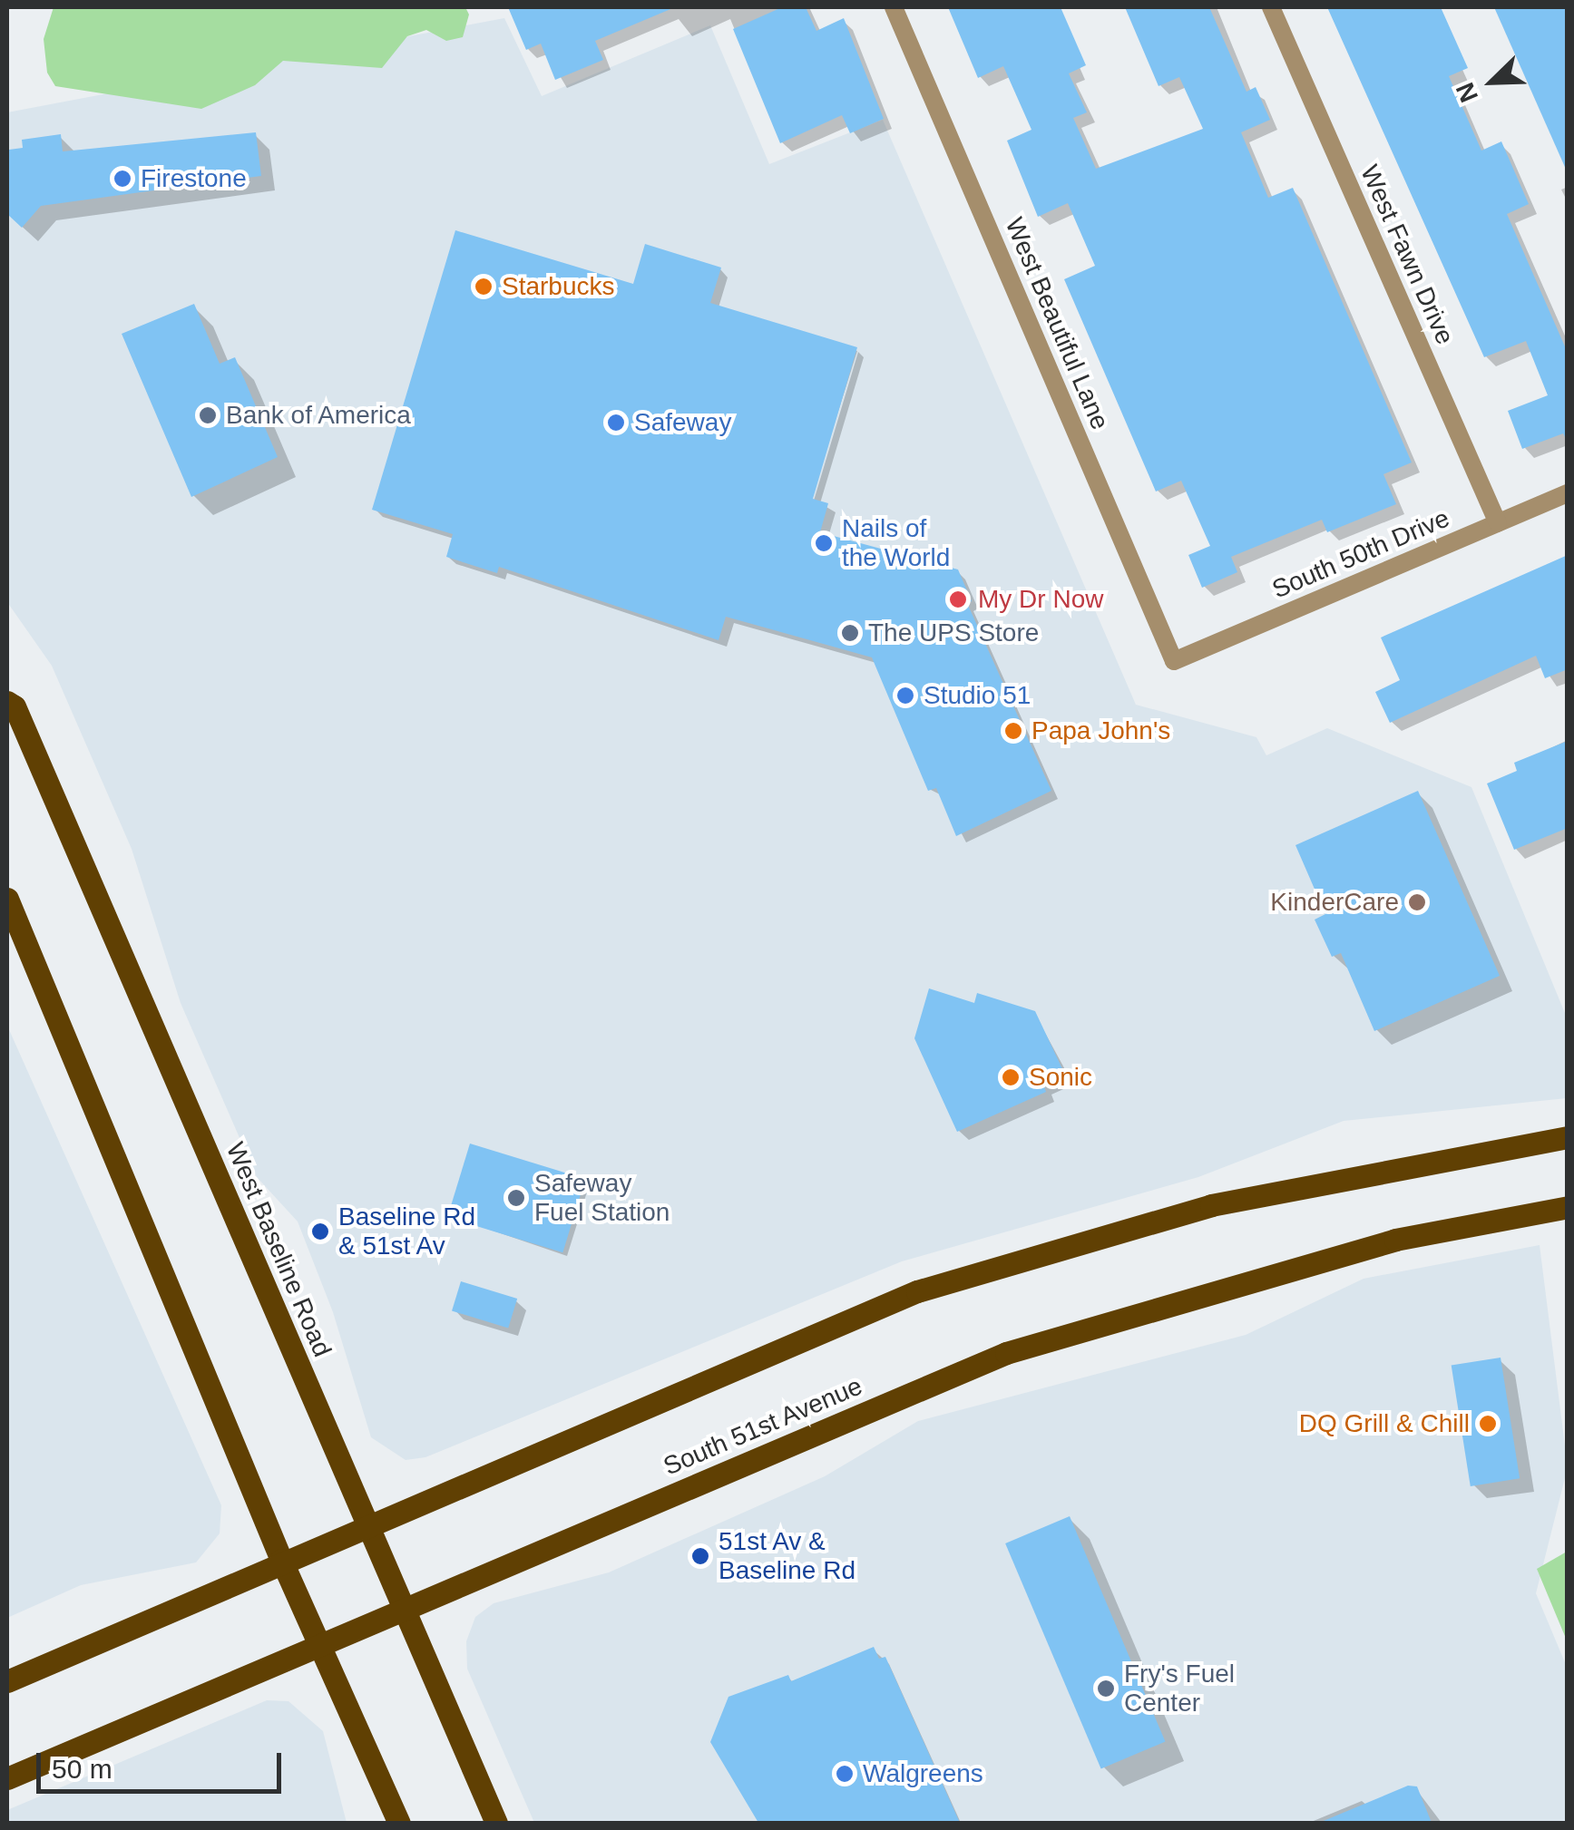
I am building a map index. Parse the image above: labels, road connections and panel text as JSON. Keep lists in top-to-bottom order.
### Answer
{
  "streets": {
    "main road": ["West Baseline Road", "South 51st Avenue"],
    "street": ["West Fawn Drive", "West Beautiful Lane", "South 50th Drive"]
  },
  "crossings": [
    ["West Fawn Drive", "South 50th Drive"],
    ["West Beautiful Lane", "South 50th Drive"],
    ["West Baseline Road", "South 51st Avenue"]
  ],
  "places": [
    "Firestone",
    "Starbucks",
    "Bank of America",
    "Safeway",
    "Nails of the World",
    "My Dr Now",
    "The UPS Store",
    "Studio 51",
    "Papa John's",
    "KinderCare",
    "Sonic",
    "Safeway Fuel Station",
    "Baseline Rd & 51st Av",
    "DQ Grill & Chill",
    "51st Av & Baseline Rd",
    "Fry's Fuel Center",
    "Walgreens"
  ],
  "scale_bar": "50 m",
  "north": "bottom left"
}
